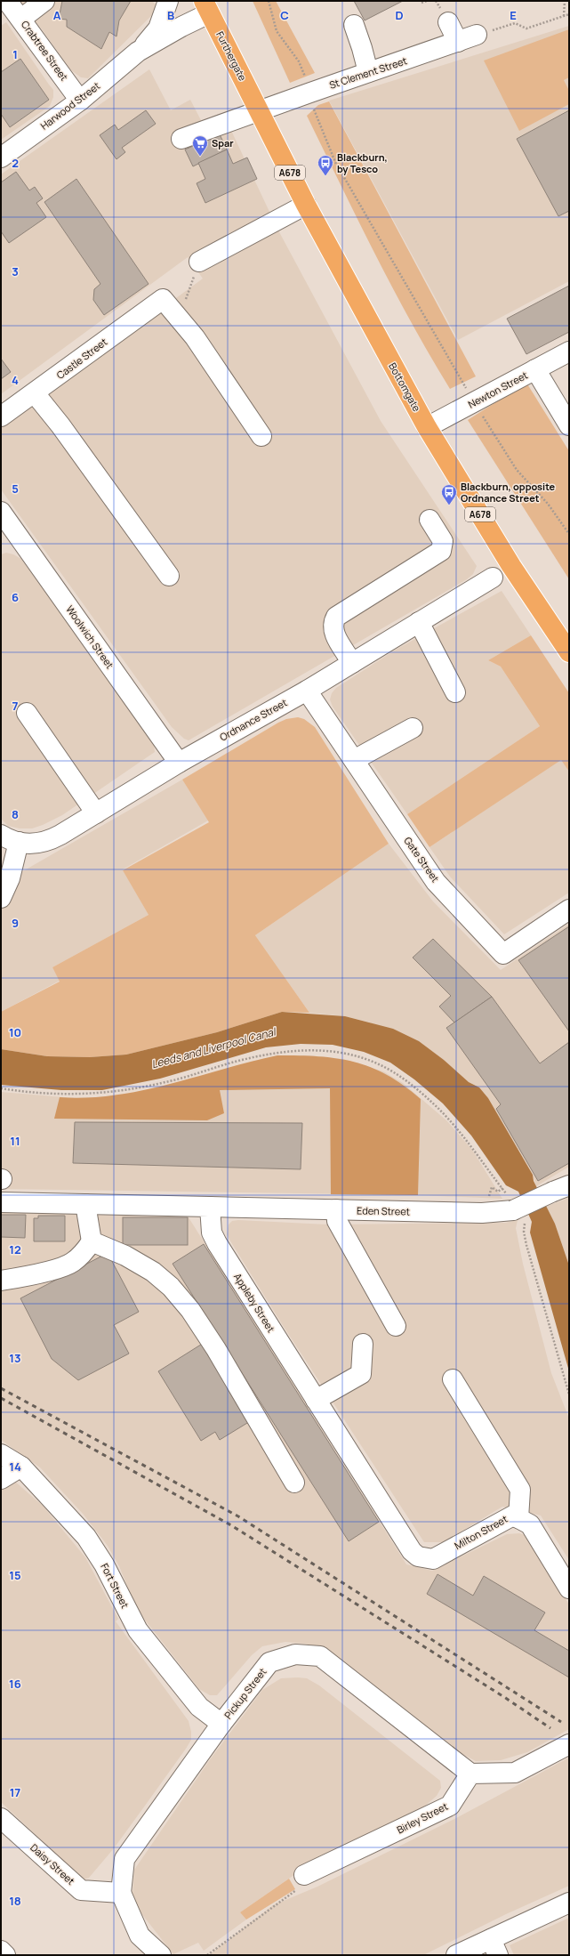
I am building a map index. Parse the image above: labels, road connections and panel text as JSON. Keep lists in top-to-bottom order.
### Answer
{
  "streets": {
    "highway": ["Furthergate", "A678", "Bottomgate"],
    "street": [
      "Crabtree Street",
      "St Clement Street",
      "Harwood Street",
      "Castle Street",
      "Newton Street",
      "Woolwich Street",
      "Ordnance Street",
      "Gate Street",
      "Eden Street",
      "Appleby Street",
      "Milton Street",
      "Fort Street",
      "Pickup Street",
      "Birley Street",
      "Daisy Street"
    ]
  },
  "crossings": [
    ["Crabtree Street", "Harwood Street"],
    ["Furthergate", "St Clement Street"],
    ["Furthergate", "Harwood Street"],
    ["Furthergate", "Bottomgate"],
    ["St Clement Street", "Bottomgate"],
    ["Bottomgate", "Newton Street"],
    ["Woolwich Street", "Ordnance Street"],
    ["Ordnance Street", "Gate Street"],
    ["Eden Street", "Appleby Street"],
    ["Appleby Street", "Milton Street"],
    ["Fort Street", "Pickup Street"],
    ["Pickup Street", "Birley Street"],
    ["Pickup Street", "Daisy Street"]
  ],
  "water": ["Leeds and Liverpool Canal"],
  "places": {
    "supermarket": ["Spar"],
    "bus stop": ["Blackburn, by Tesco", "Blackburn, opposite Ordnance Street"]
  },
  "grid": {
    "columns": [
      "A",
      "B",
      "C",
      "D",
      "E"
    ],
    "rows": [
      "1",
      "2",
      "3",
      "4",
      "5",
      "6",
      "7",
      "8",
      "9",
      "10",
      "11",
      "12",
      "13",
      "14",
      "15",
      "16",
      "17",
      "18"
    ]
  }
}
